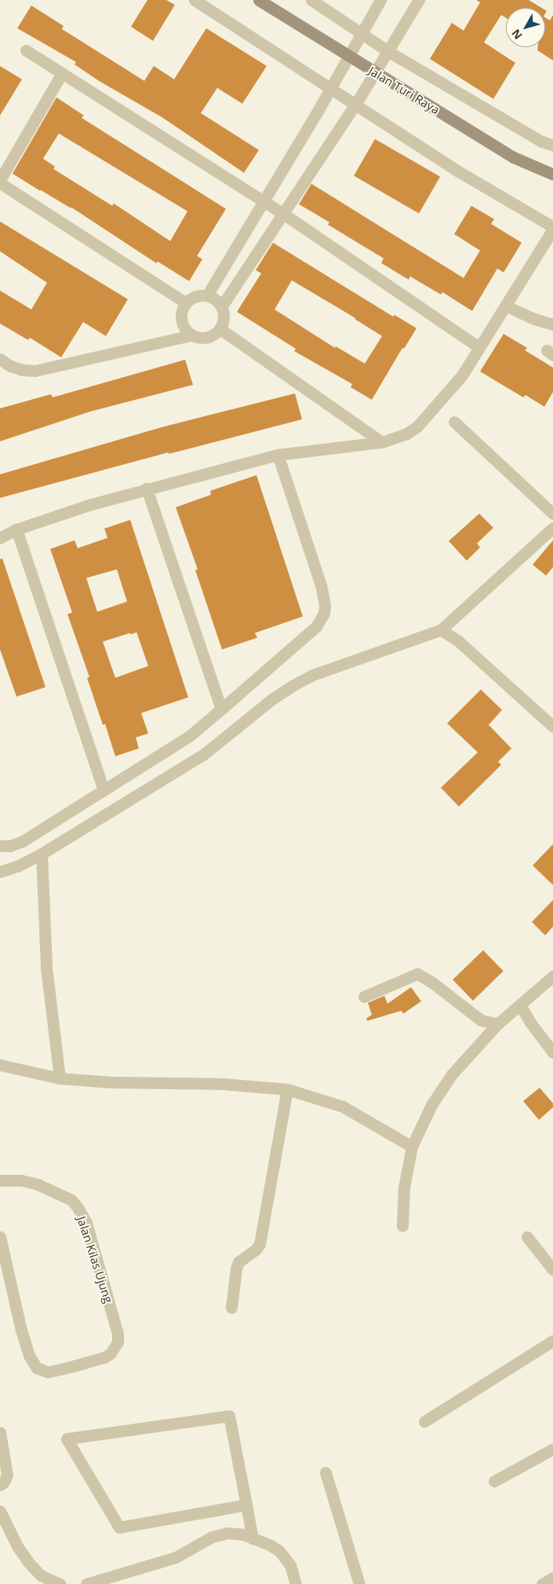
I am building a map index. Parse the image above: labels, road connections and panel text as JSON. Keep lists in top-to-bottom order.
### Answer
{
  "streets": {
    "street": ["Jalan Turi Raya", "Jalan Kilas Ujung"]
  },
  "north": "bottom left"
}
